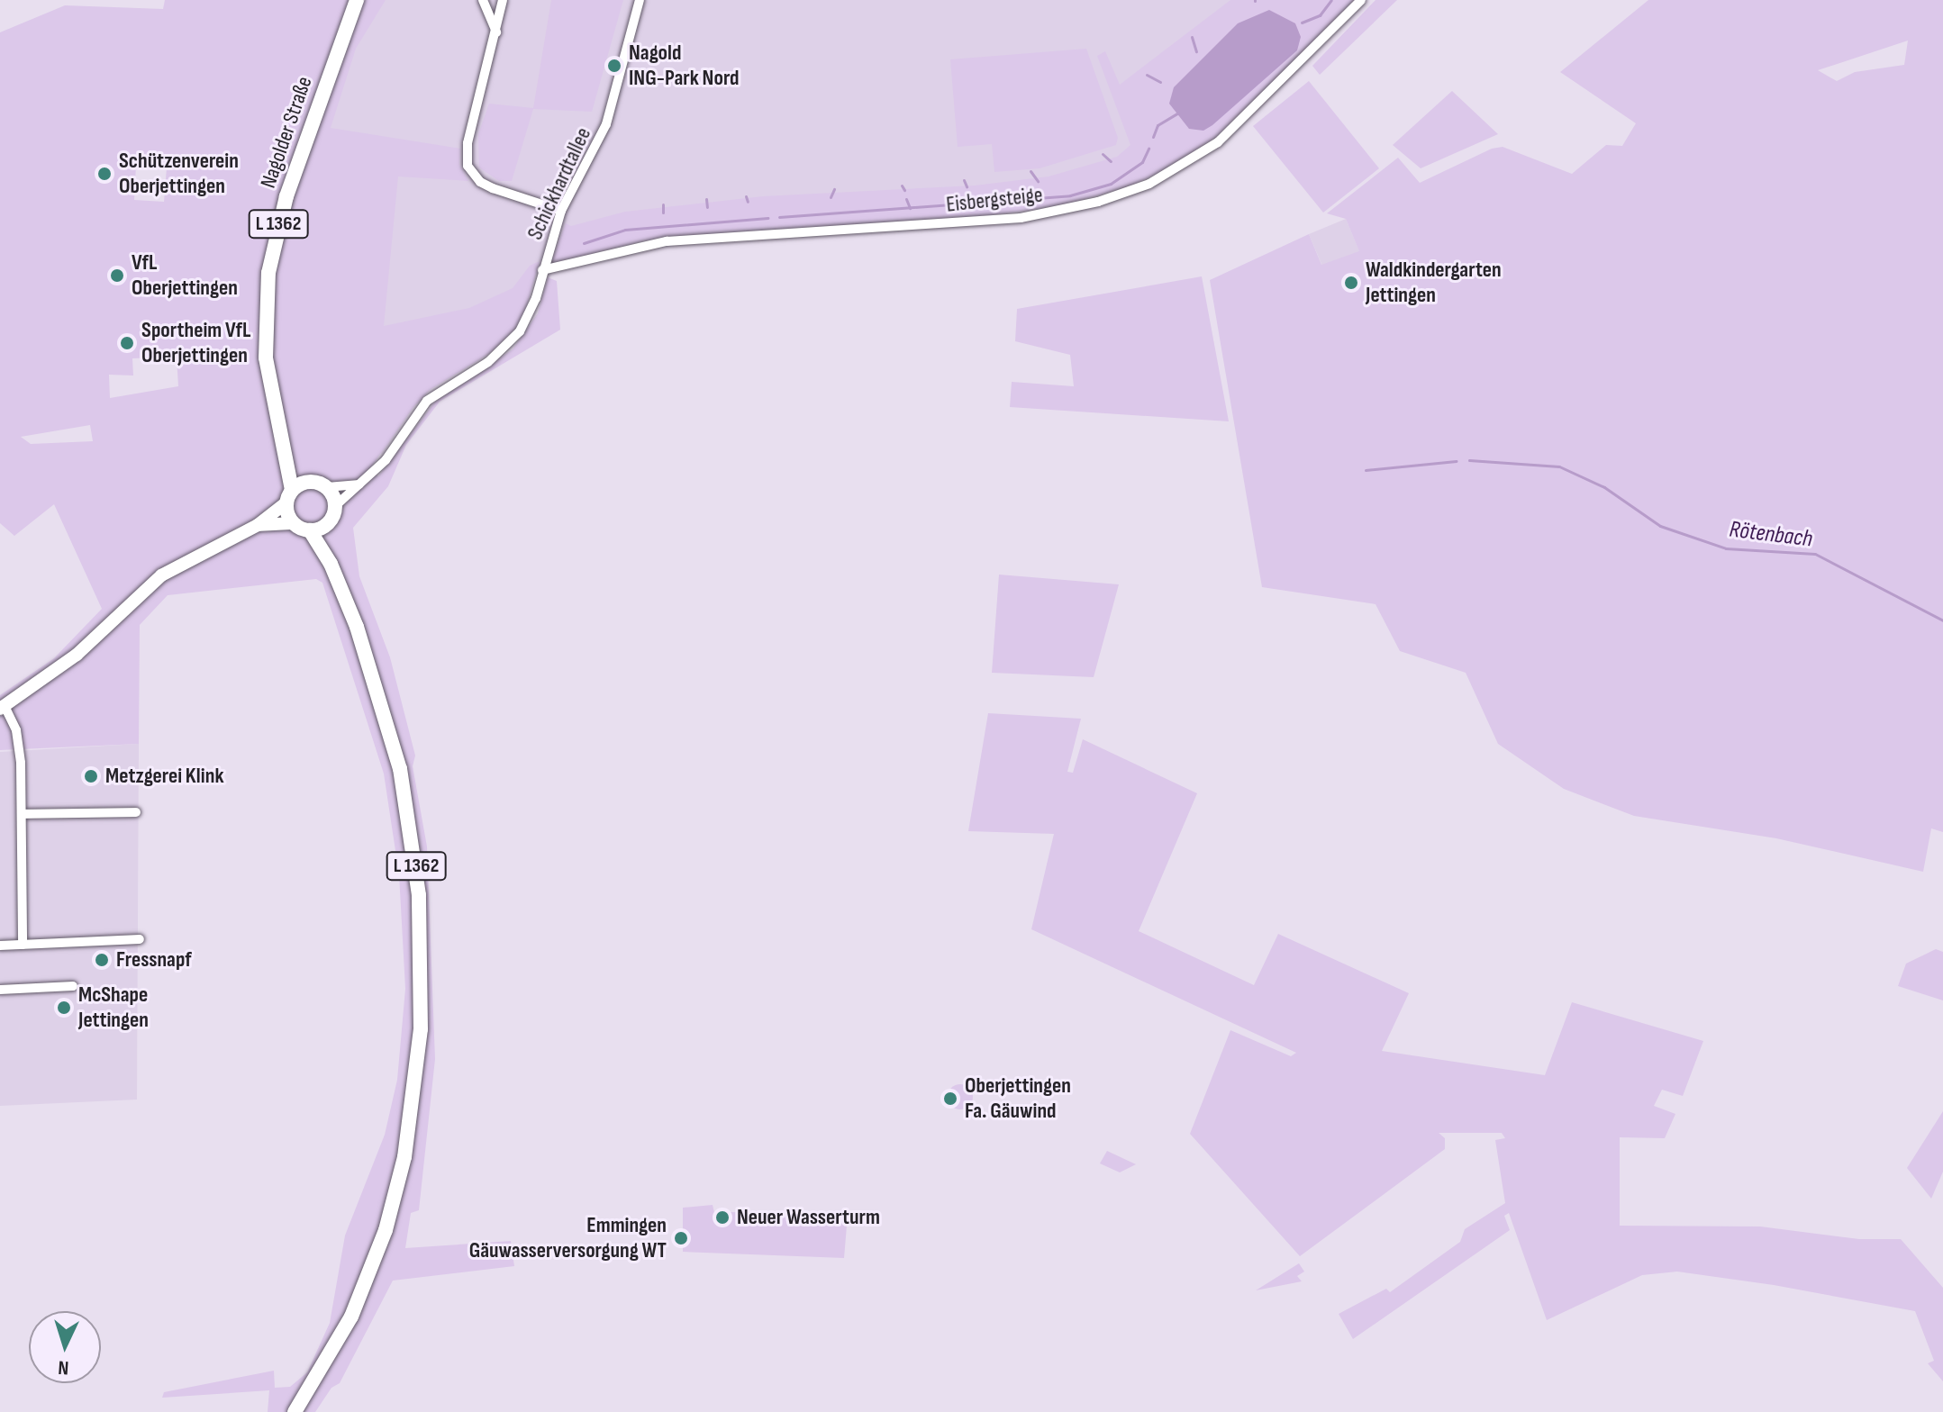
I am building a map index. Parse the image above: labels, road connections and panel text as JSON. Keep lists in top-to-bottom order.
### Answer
{
  "streets": {
    "main road": ["Nagolder Straße", "L 1362"],
    "street": ["Schickhardtallee", "Eisbergsteige"]
  },
  "crossings": [
    ["Nagolder Straße", "Schickhardtallee"],
    ["Nagolder Straße", "L 1362"],
    ["Schickhardtallee", "Eisbergsteige"],
    ["Schickhardtallee", "L 1362"]
  ],
  "water": ["Rötenbach"],
  "places": [
    "Nagold ING-Park Nord",
    "Schützenverein Oberjettingen",
    "VfL Oberjettingen",
    "Waldkindergarten Jettingen",
    "Sportheim VfL Oberjettingen",
    "Metzgerei Klink",
    "Fressnapf",
    "McShape Jettingen",
    "Oberjettingen Fa. Gäuwind",
    "Neuer Wasserturm",
    "Emmingen Gäuwasserversorgung WT"
  ],
  "north": "bottom"
}
